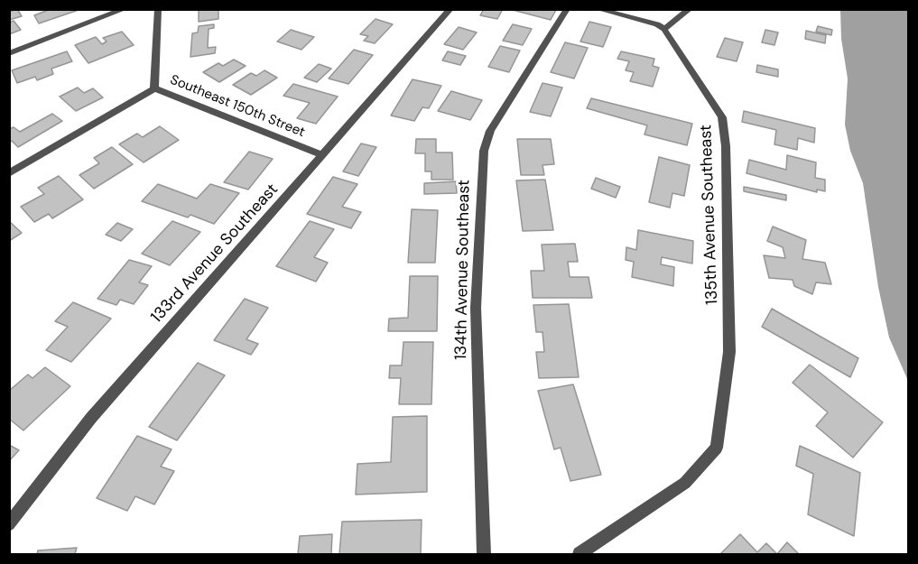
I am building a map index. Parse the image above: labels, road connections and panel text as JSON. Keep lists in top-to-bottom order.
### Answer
{
  "streets": {
    "street": [
      "Southeast 150th Street",
      "135th Avenue Southeast",
      "133rd Avenue Southeast",
      "134th Avenue Southeast"
    ]
  },
  "crossings": [
    ["Southeast 150th Street", "133rd Avenue Southeast"]
  ]
}
